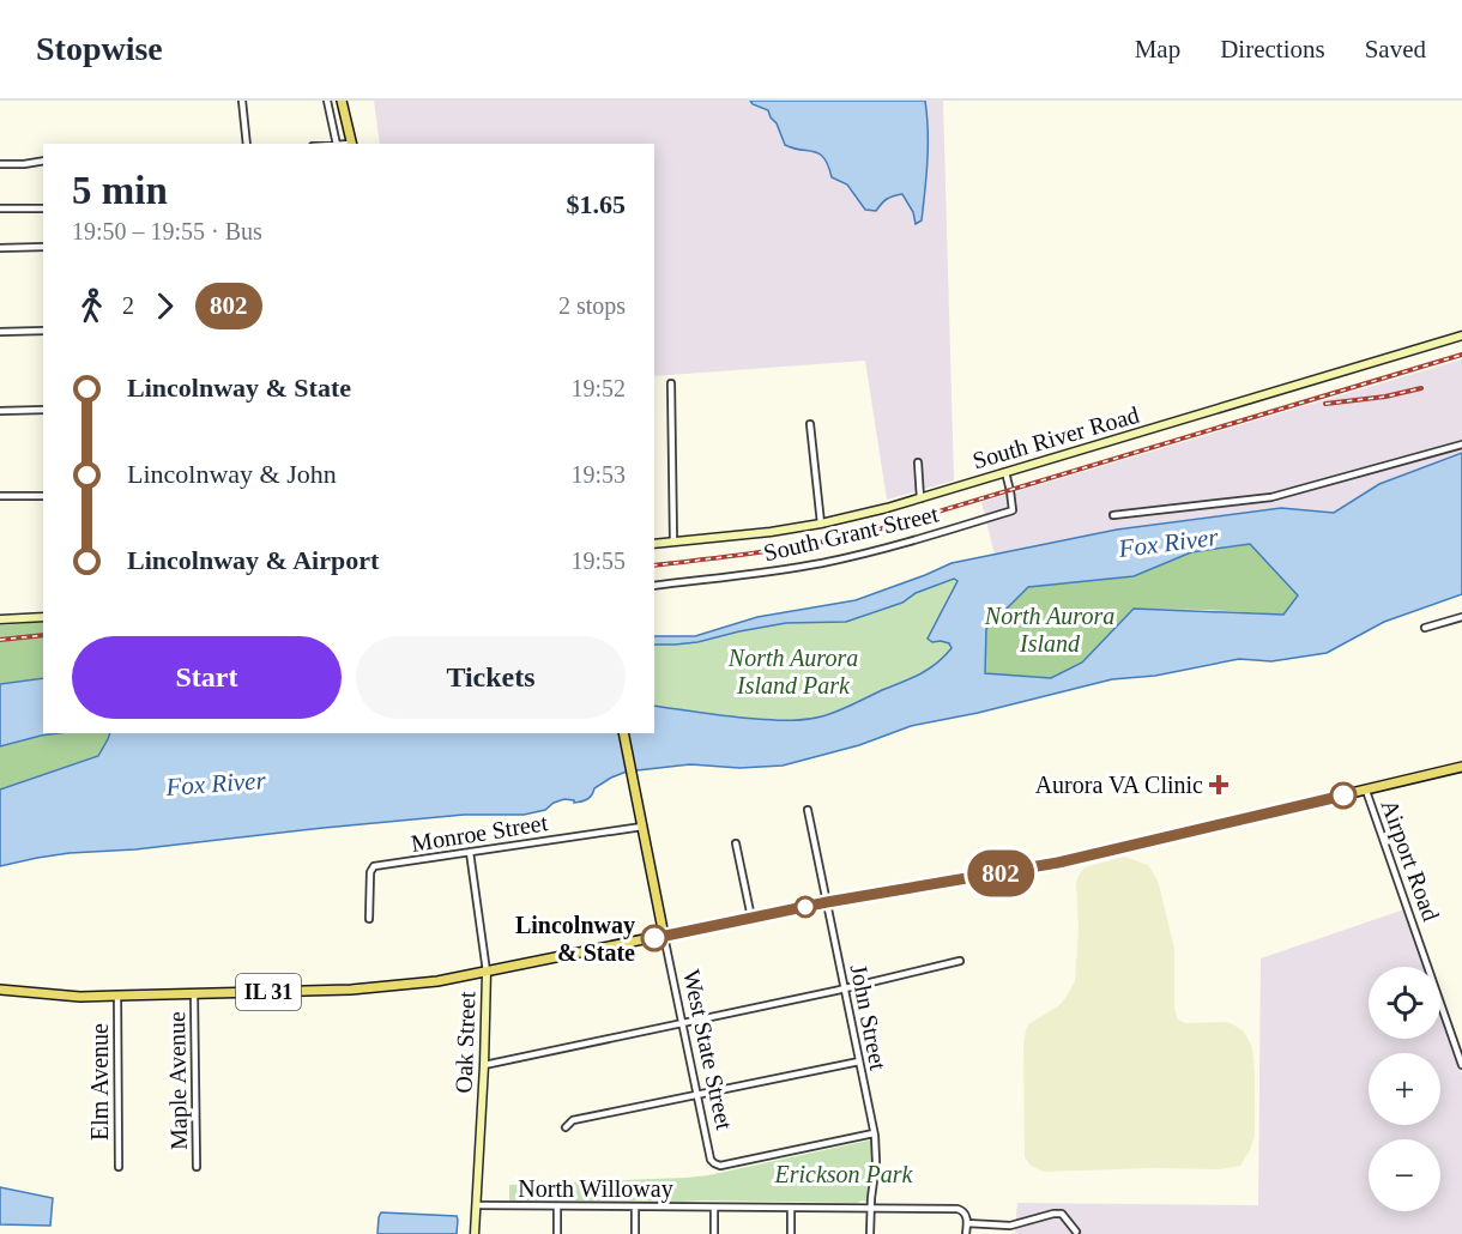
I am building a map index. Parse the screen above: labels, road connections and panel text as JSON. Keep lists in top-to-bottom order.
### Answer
{
  "streets": {
    "main road": [
      "South River Road",
      "IL 31",
      "Oak Street",
      "West State Street"
    ],
    "street": [
      "South Grant Street",
      "Monroe Street",
      "Airport Road",
      "John Street",
      "Maple Avenue",
      "Elm Avenue",
      "North Willoway"
    ]
  },
  "crossings": [
    ["South River Road", "South Grant Street"],
    ["Monroe Street", "Oak Street"],
    ["Monroe Street", "West State Street"],
    ["Airport Road", "IL 31"],
    ["IL 31", "John Street"],
    ["IL 31", "Oak Street"],
    ["IL 31", "West State Street"],
    ["IL 31", "Maple Avenue"],
    ["IL 31", "Elm Avenue"],
    ["John Street", "West State Street"],
    ["John Street", "North Willoway"],
    ["Oak Street", "North Willoway"]
  ],
  "water": ["Fox River"],
  "parks": ["North Aurora Island", "North Aurora Island Park", "Erickson Park"],
  "places": {
    "health": ["Aurora VA Clinic"],
    "other": ["Lincolnway & State"]
  },
  "lines": ["bus line 802"],
  "page": {
    "header": "Stopwise",
    "nav": ["Map", "Directions", "Saved"],
    "on_map": "802",
    "heading": ["5 min", "19:50 – 19:55 · Bus", "$1.65"],
    "legs": ["2", "802", "2 stops"],
    "list": [
      {
        "name": "Lincolnway & State",
        "value": "19:52"
      },
      {
        "name": "Lincolnway & John",
        "value": "19:53"
      },
      {
        "name": "Lincolnway & Airport",
        "value": "19:55"
      }
    ],
    "buttons": ["Start", "Tickets"],
    "map_buttons": ["+", "−"]
  }
}
